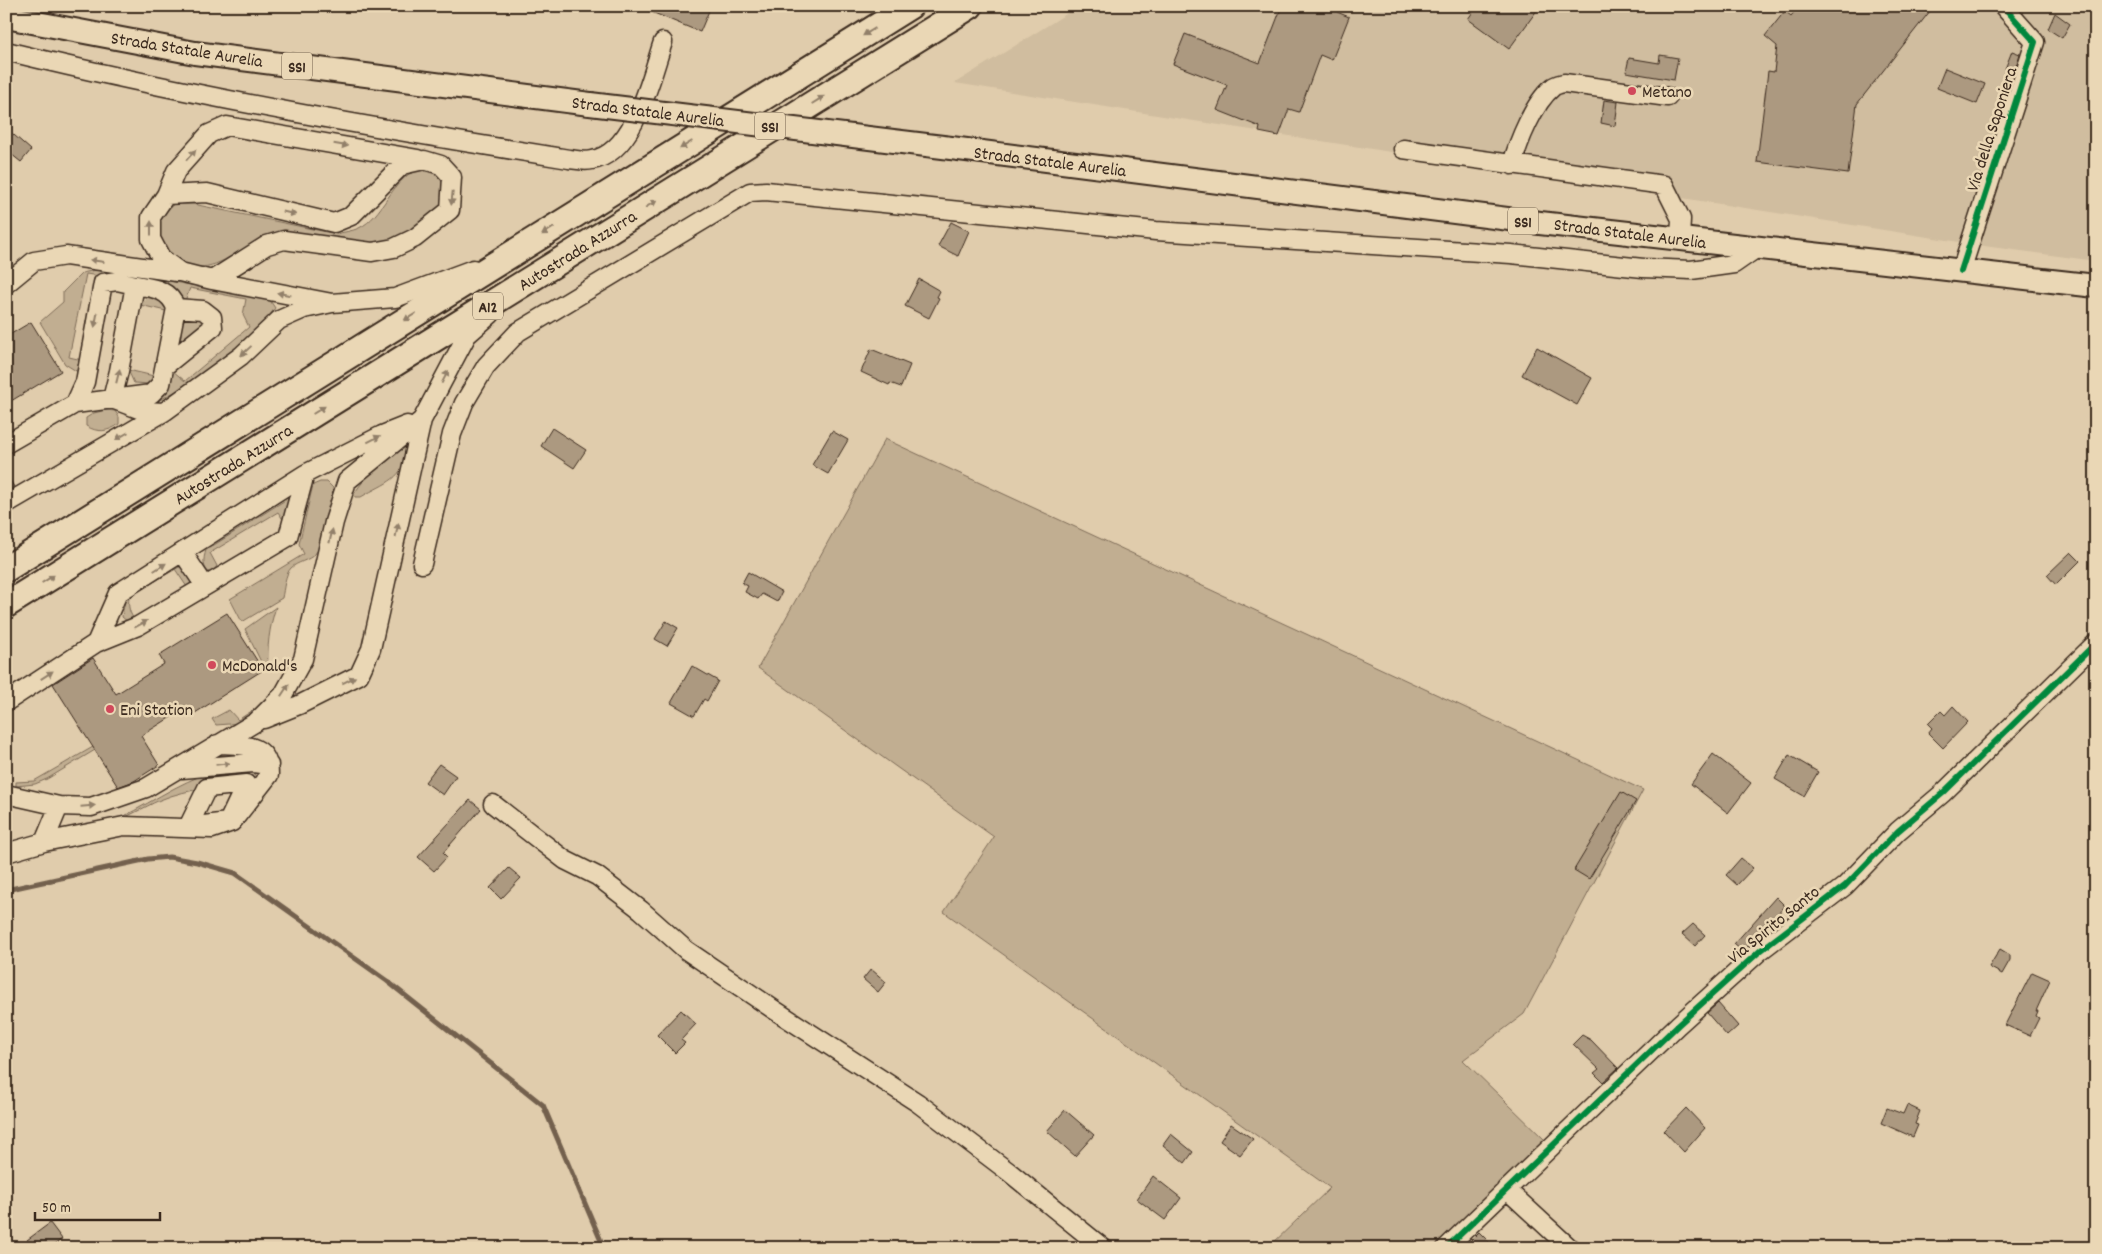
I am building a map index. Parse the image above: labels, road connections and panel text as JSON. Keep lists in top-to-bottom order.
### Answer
{
  "streets": {
    "highway": ["Autostrada Azzurra", "A12"],
    "main road": ["Strada Statale Aurelia", "SS1"],
    "street": ["Via della Saponiera", "Via Spirito Santo"]
  },
  "crossings": [
    ["Strada Statale Aurelia", "Via della Saponiera"]
  ],
  "places": ["Metano", "McDonald's", "Eni Station"],
  "scale_bar": "50 m"
}
